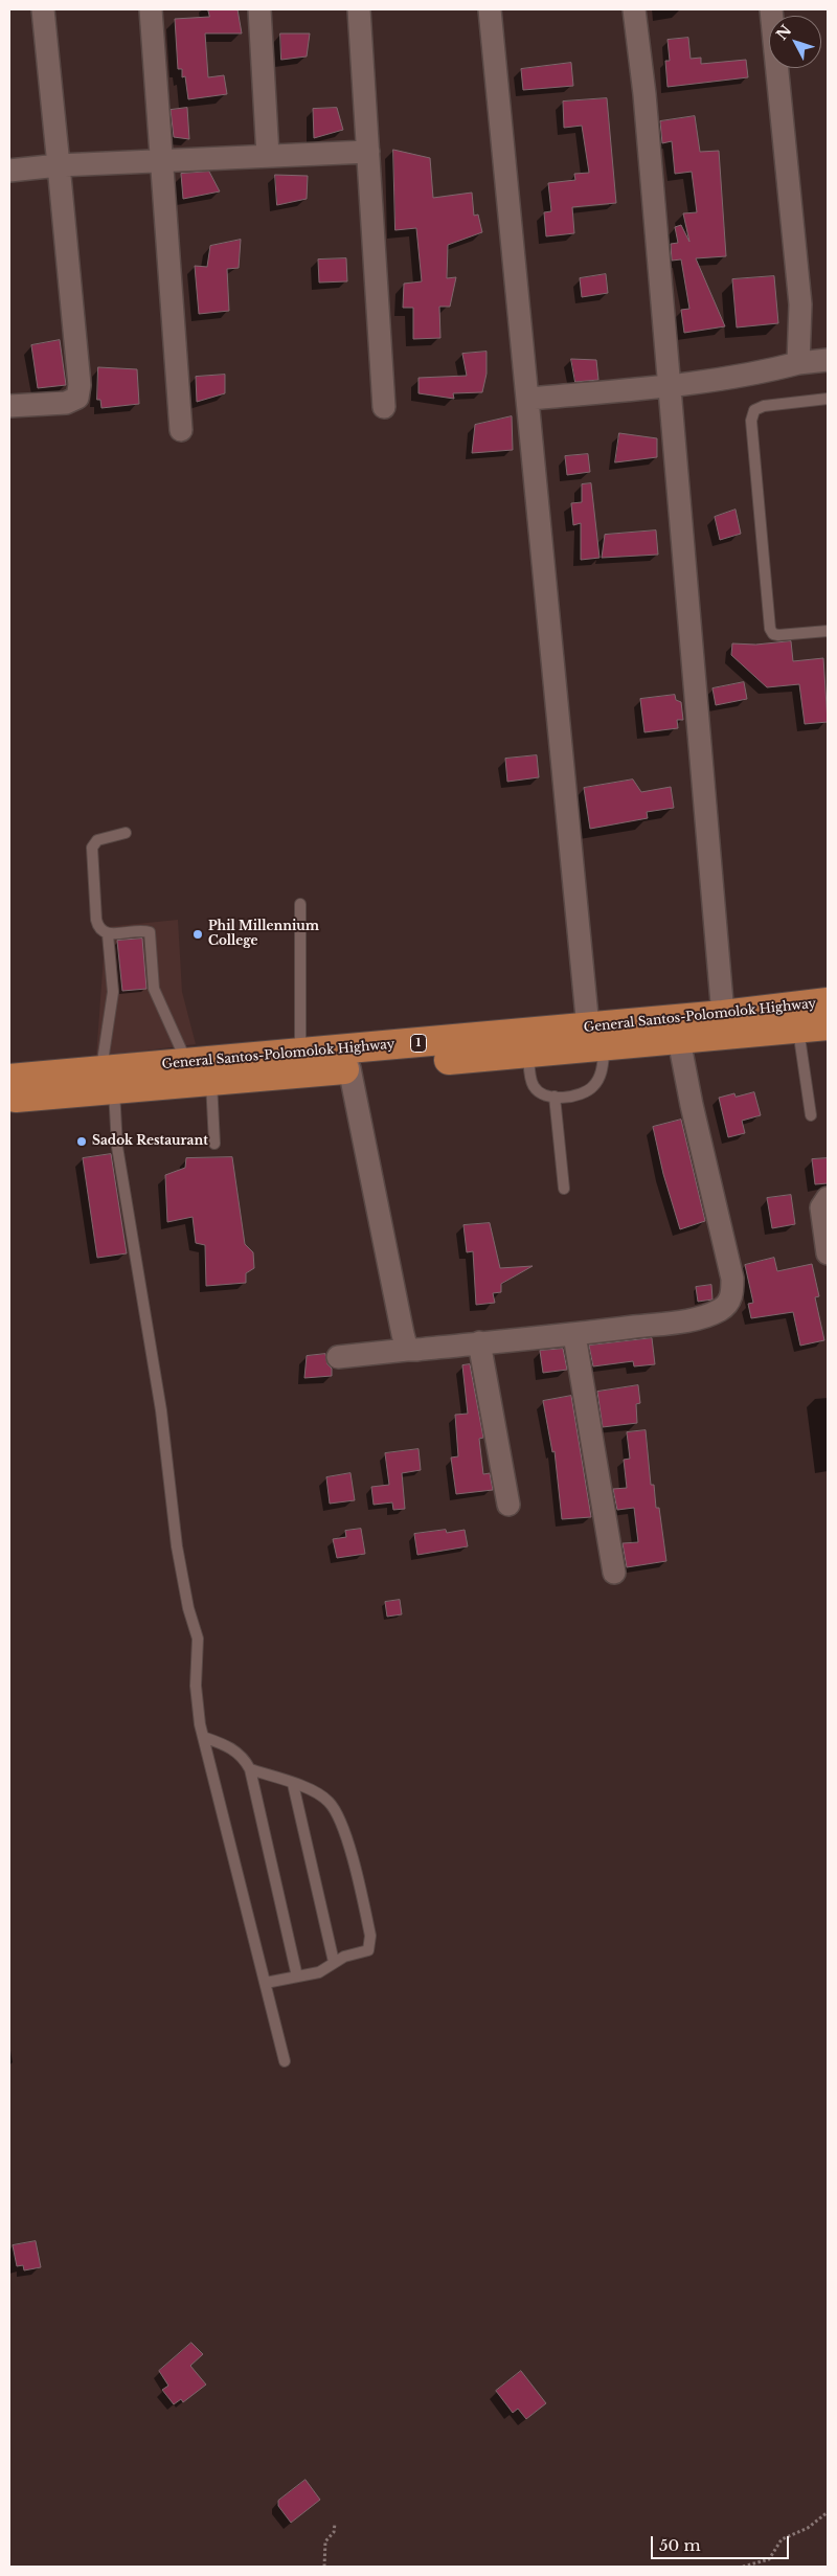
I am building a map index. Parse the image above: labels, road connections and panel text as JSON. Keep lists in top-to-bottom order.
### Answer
{
  "streets": {
    "highway": ["General Santos-Polomolok Highway", "1"]
  },
  "crossings": [
    ["General Santos-Polomolok Highway", "1"]
  ],
  "places": ["Phil Millennium College", "Sadok Restaurant"],
  "scale_bar": "50 m",
  "north": "top left"
}
